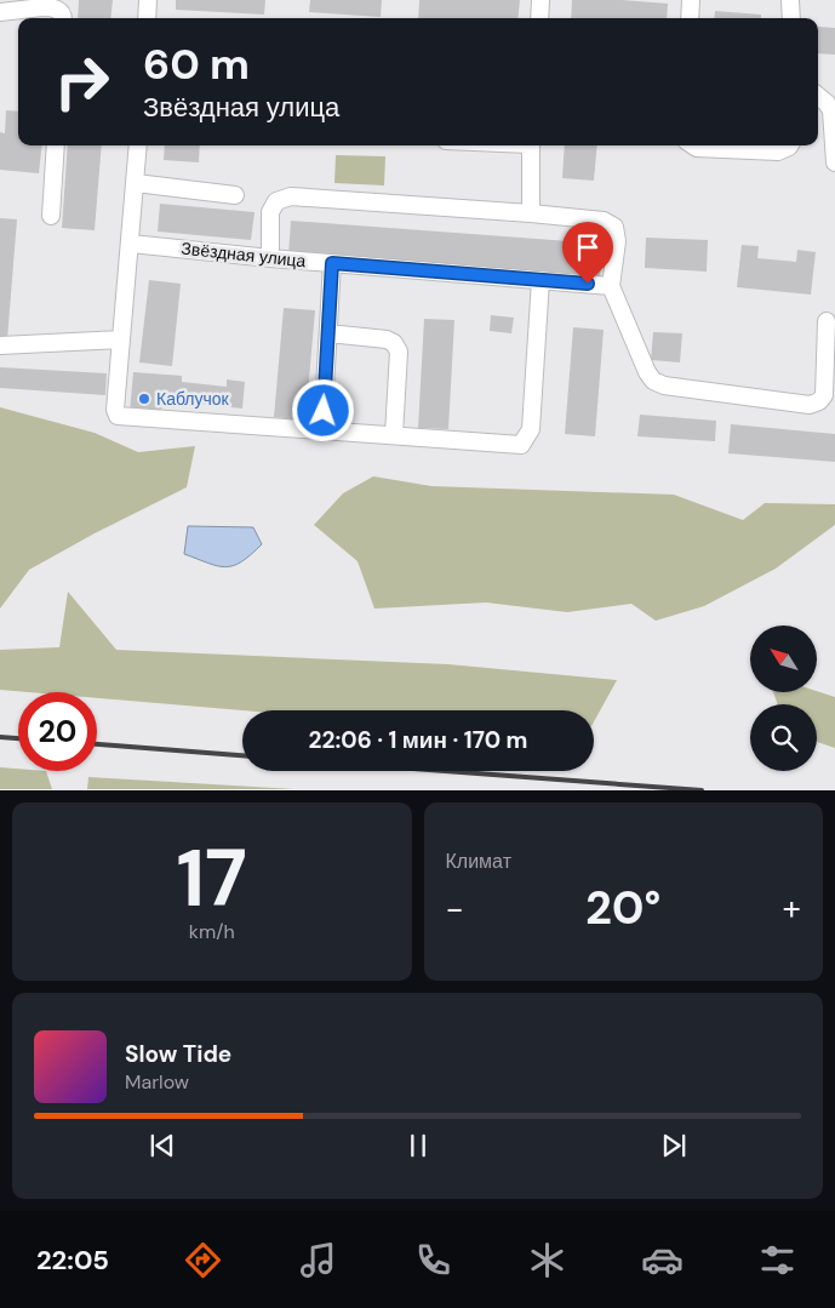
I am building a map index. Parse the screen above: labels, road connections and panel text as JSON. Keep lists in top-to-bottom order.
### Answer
{
  "streets": {
    "street": ["Звёздная улица"]
  },
  "places": ["Каблучок"],
  "north": "top left",
  "page": {
    "turn": ["60 m", "Звёздная улица"],
    "limit": "20",
    "trip": "22:06 · 1 мин · 170 m",
    "tile": [
      ["17", "km/h"],
      "Климат"
    ],
    "heat": ["−", "20°", "+"],
    "song": ["Slow Tide", "Marlow"],
    "tabs": "22:05"
  }
}
